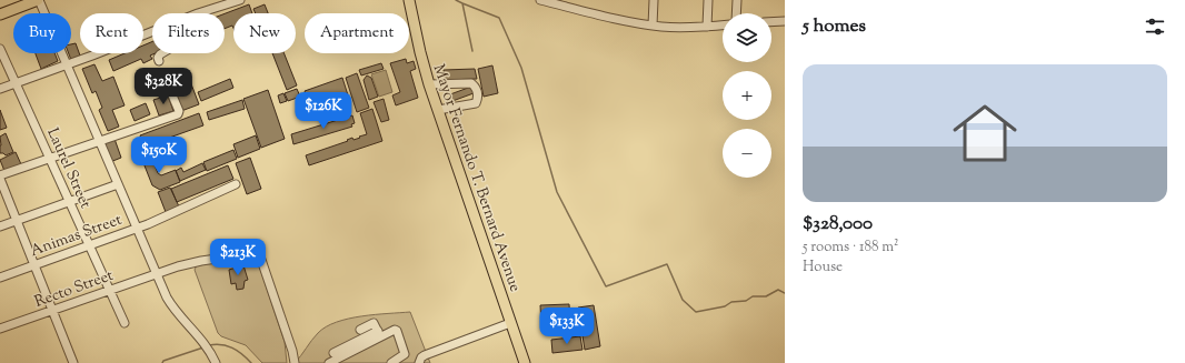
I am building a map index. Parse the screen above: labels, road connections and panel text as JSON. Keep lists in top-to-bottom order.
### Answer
{
  "streets": {
    "main road": ["Mayor Fernando T. Bernard Avenue"],
    "street": ["Laurel Street", "Animas Street", "Recto Street"]
  },
  "crossings": [
    ["Laurel Street", "Animas Street"],
    ["Laurel Street", "Recto Street"]
  ],
  "page": {
    "heading": "5 homes",
    "map_buttons": ["+", "−"],
    "chip": [
      "Buy",
      "Rent",
      "Filters",
      "New",
      "Apartment"
    ],
    "list": [
      {
        "name": "$328,000",
        "note": "5 rooms · 188 m² · House"
      }
    ],
    "price": [
      "$328K",
      "$126K",
      "$150K",
      "$213K",
      "$133K"
    ]
  }
}
